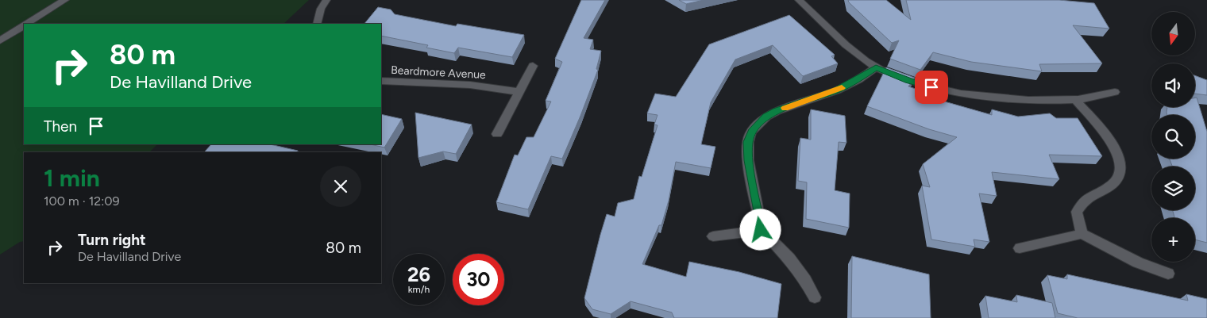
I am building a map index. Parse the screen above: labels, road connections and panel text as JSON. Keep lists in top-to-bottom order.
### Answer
{
  "streets": {
    "street": ["Beardmore Avenue"]
  },
  "north": "bottom",
  "page": {
    "map_buttons": "+",
    "turn": ["80 m", "De Havilland Drive"],
    "then": "Then",
    "heading": ["1 min", "100 m · 12:09"],
    "list": [
      {
        "name": "Turn right",
        "note": "De Havilland Drive",
        "value": "80 m"
      }
    ],
    "speed": "26 km/h",
    "limit": "30"
  }
}
